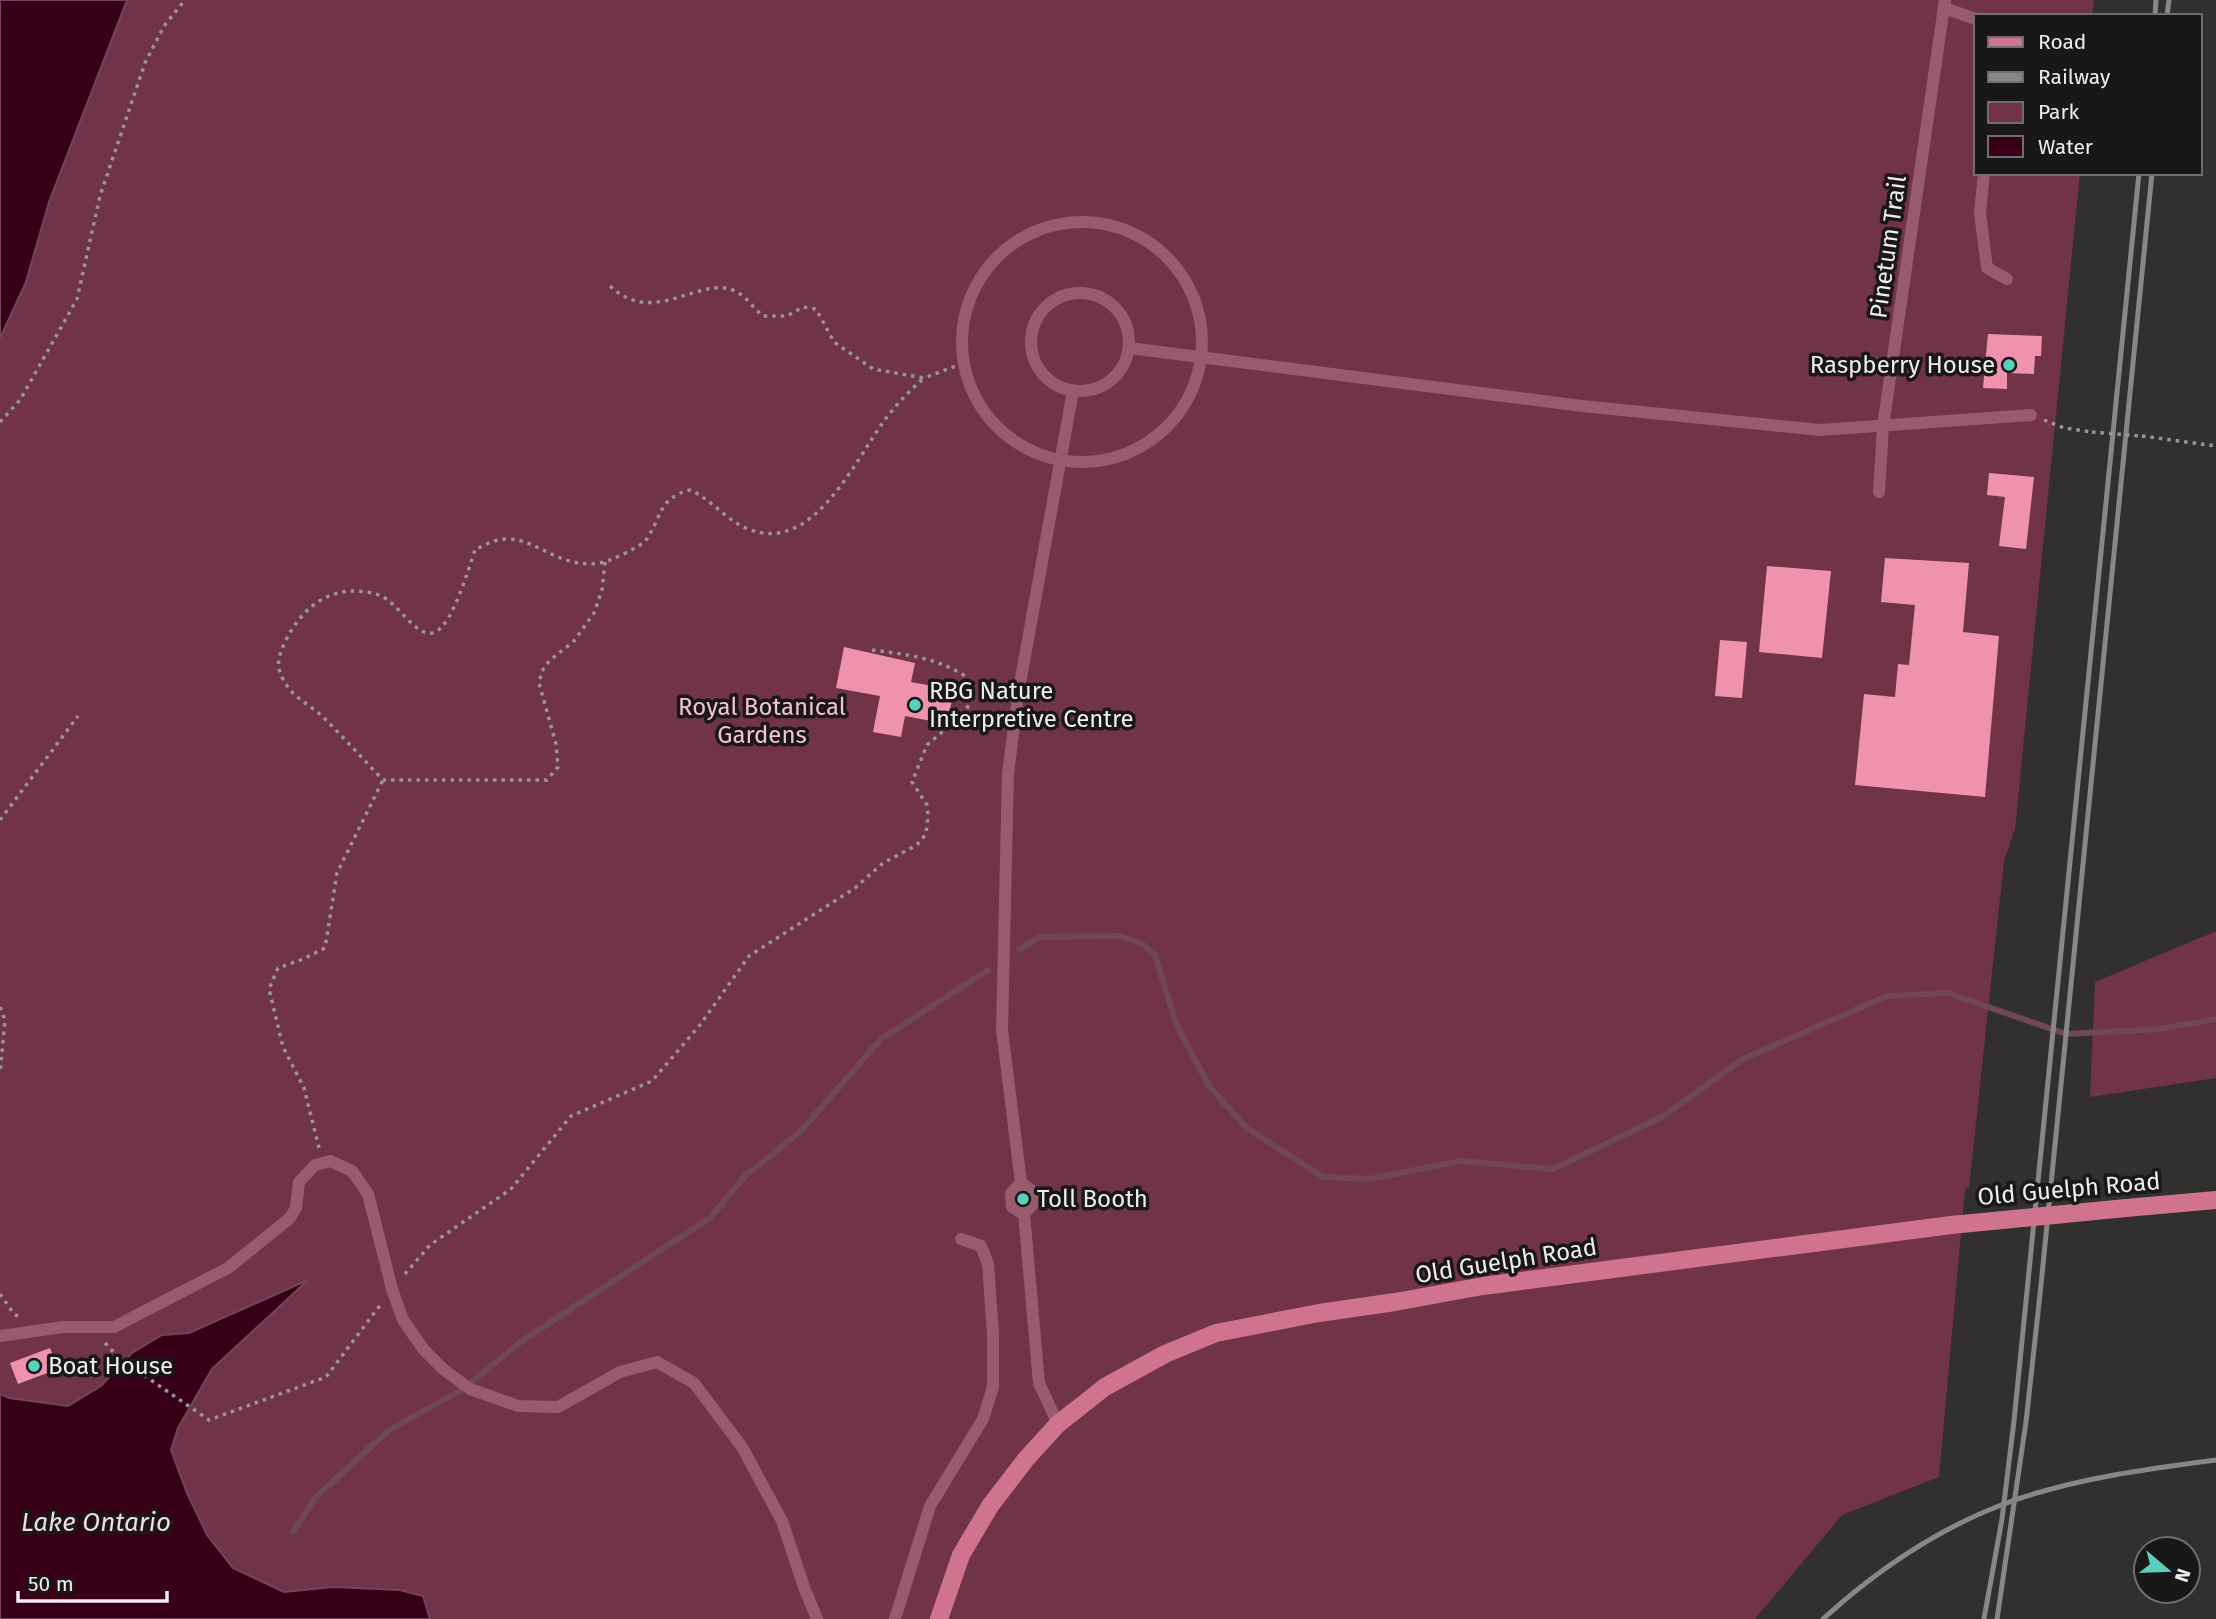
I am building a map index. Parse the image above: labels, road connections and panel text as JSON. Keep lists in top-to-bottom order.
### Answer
{
  "streets": {
    "street": ["Old Guelph Road"],
    "lane": ["Pinetum Trail"]
  },
  "water": ["Lake Ontario"],
  "parks": ["Royal Botanical Gardens"],
  "places": [
    "Raspberry House",
    "RBG Nature Interpretive Centre",
    "Toll Booth",
    "Boat House"
  ],
  "legend": [
    "Road",
    "Railway",
    "Park",
    "Water"
  ],
  "scale_bar": "50 m",
  "north": "right"
}
